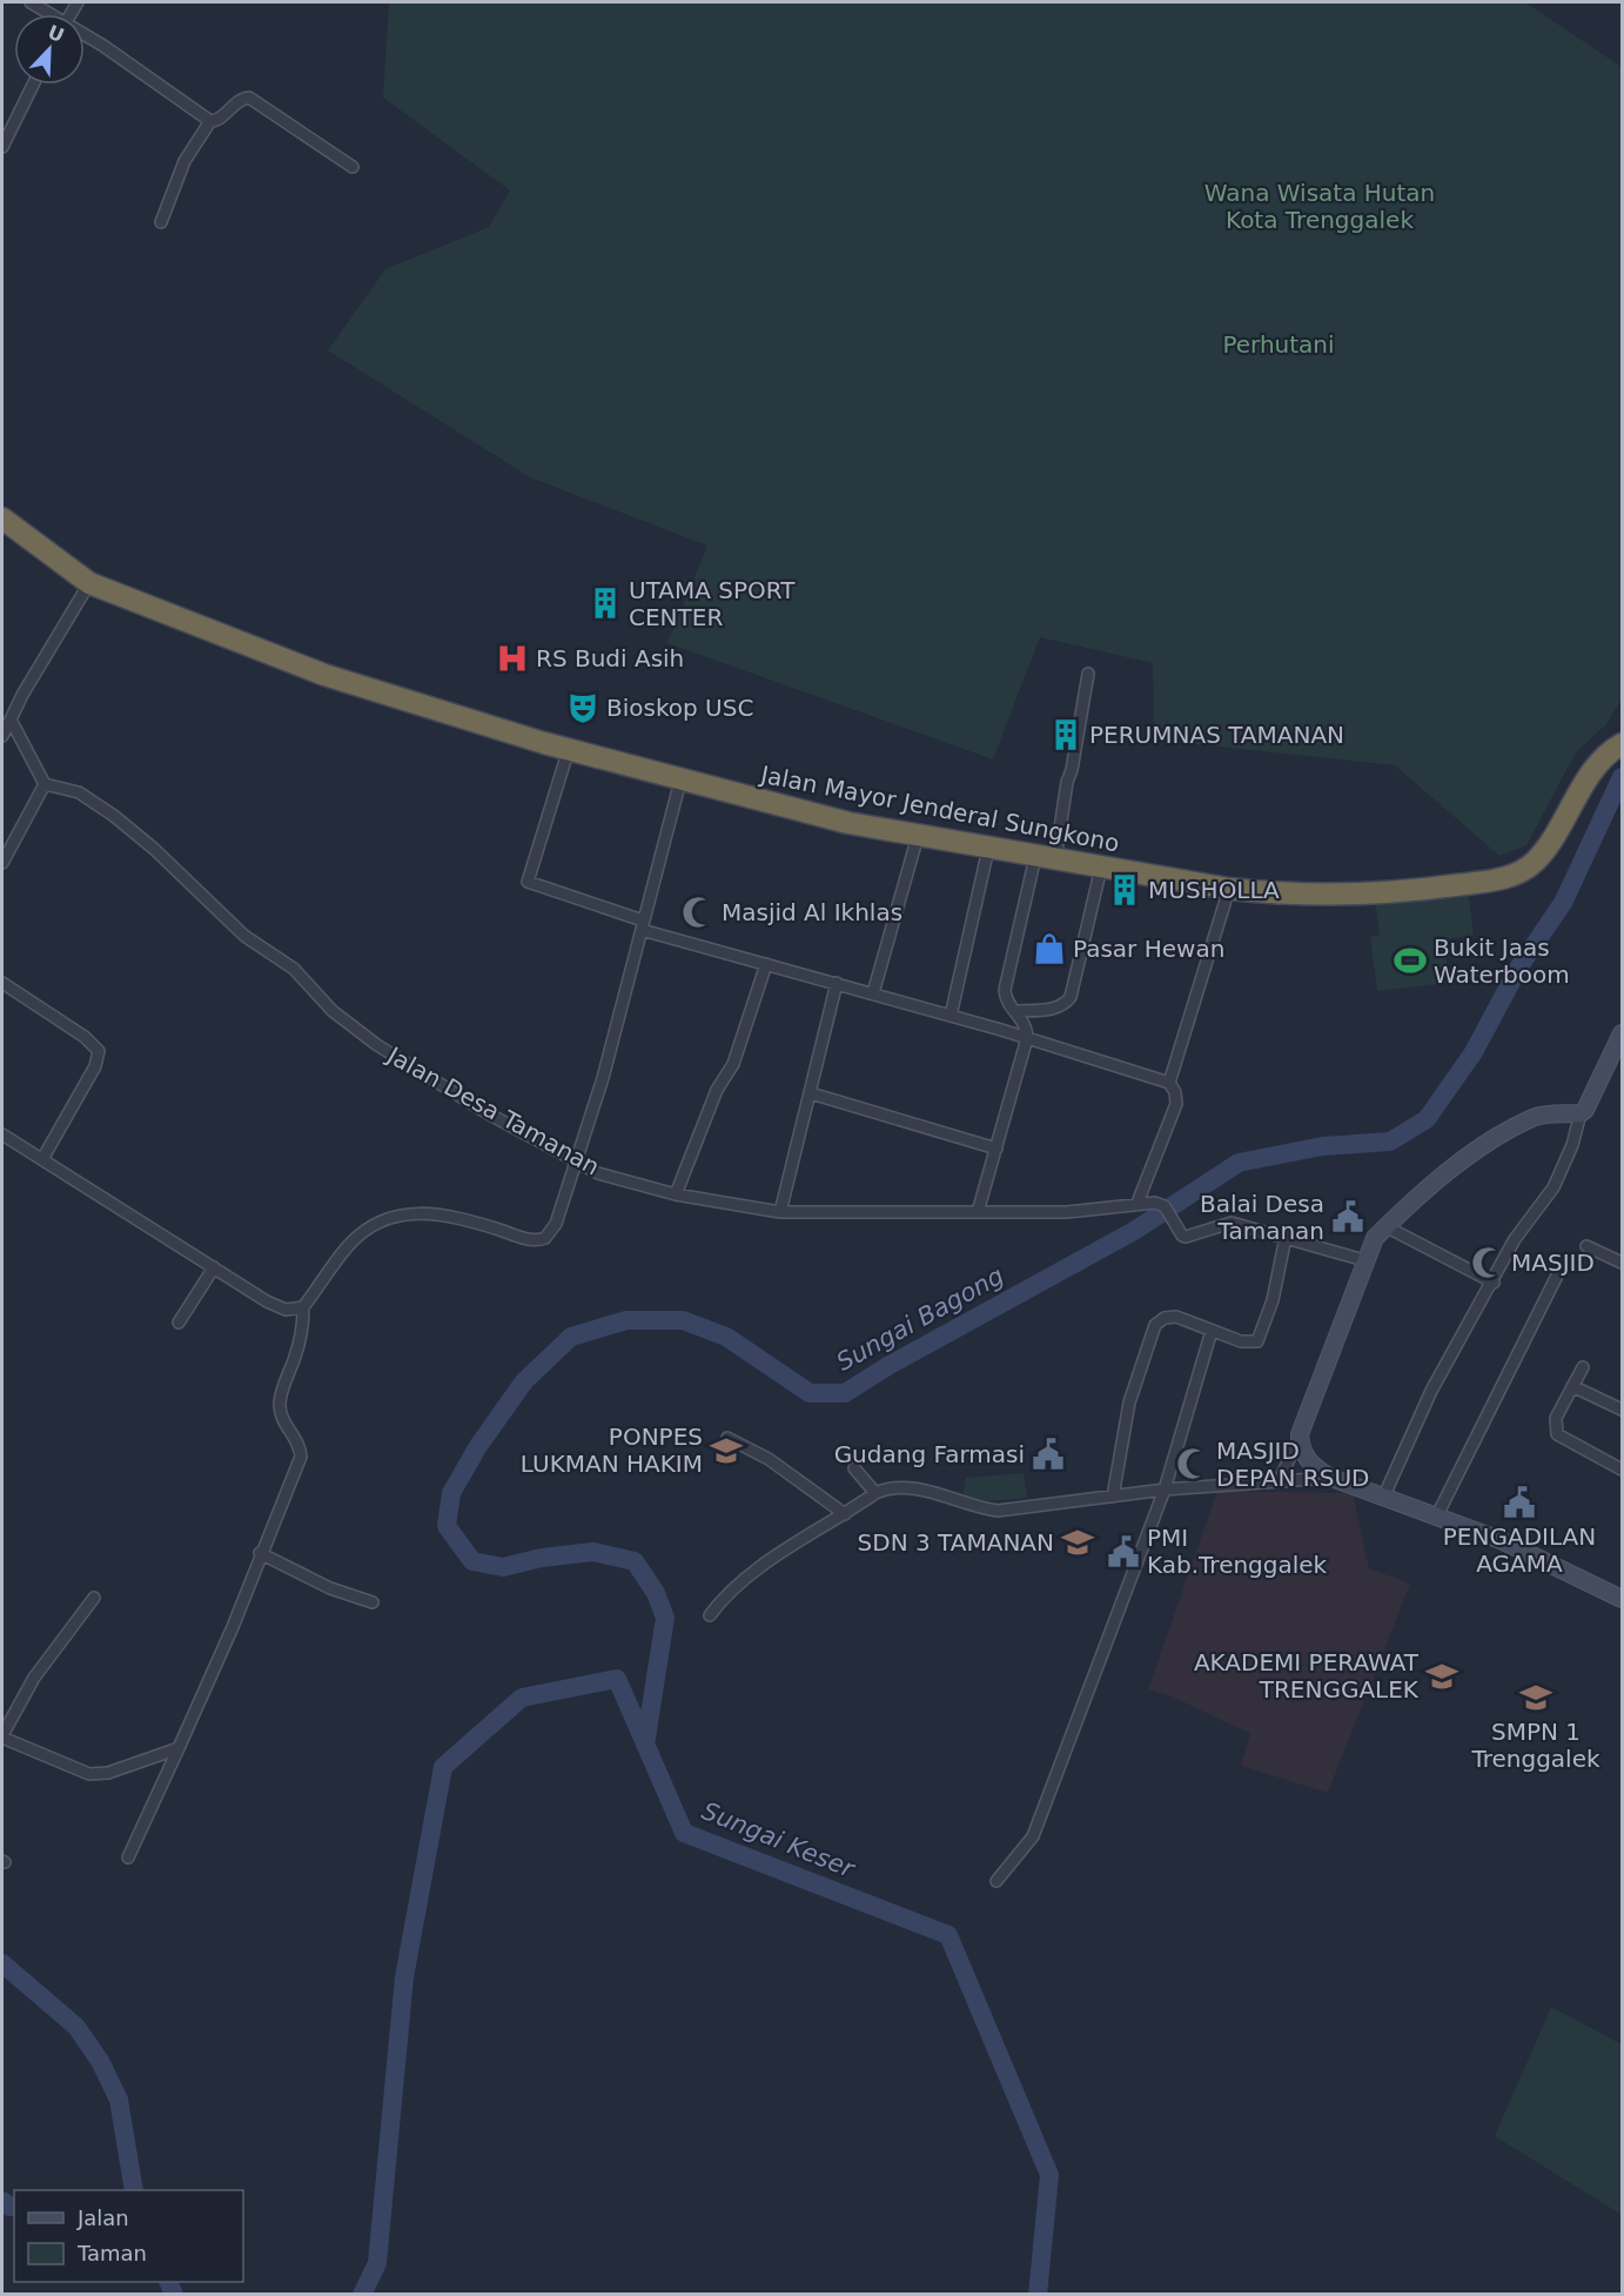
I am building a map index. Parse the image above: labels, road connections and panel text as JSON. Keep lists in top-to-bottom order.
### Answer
{
  "streets": {
    "highway": ["Jalan Mayor Jenderal Sungkono"],
    "street": ["Jalan Desa Tamanan"]
  },
  "water": ["Sungai Bagong", "Sungai Keser"],
  "parks": ["Wana Wisata Hutan Kota Trenggalek", "Perhutani"],
  "places": {
    "building": ["UTAMA SPORT CENTER", "PERUMNAS TAMANAN", "MUSHOLLA"],
    "hospital": ["RS Budi Asih"],
    "theatre": ["Bioskop USC"],
    "mosque": ["Masjid Al Ikhlas", "MASJID", "MASJID DEPAN RSUD"],
    "shop": ["Pasar Hewan"],
    "sports": ["Bukit Jaas Waterboom"],
    "public building": [
      "Balai Desa Tamanan",
      "Gudang Farmasi",
      "PENGADILAN AGAMA",
      "PMI Kab.Trenggalek"
    ],
    "school or university": [
      "PONPES LUKMAN HAKIM",
      "SDN 3 TAMANAN",
      "AKADEMI PERAWAT TRENGGALEK",
      "SMPN 1 Trenggalek"
    ]
  },
  "legend": ["Jalan", "Taman"],
  "north": "top right"
}
